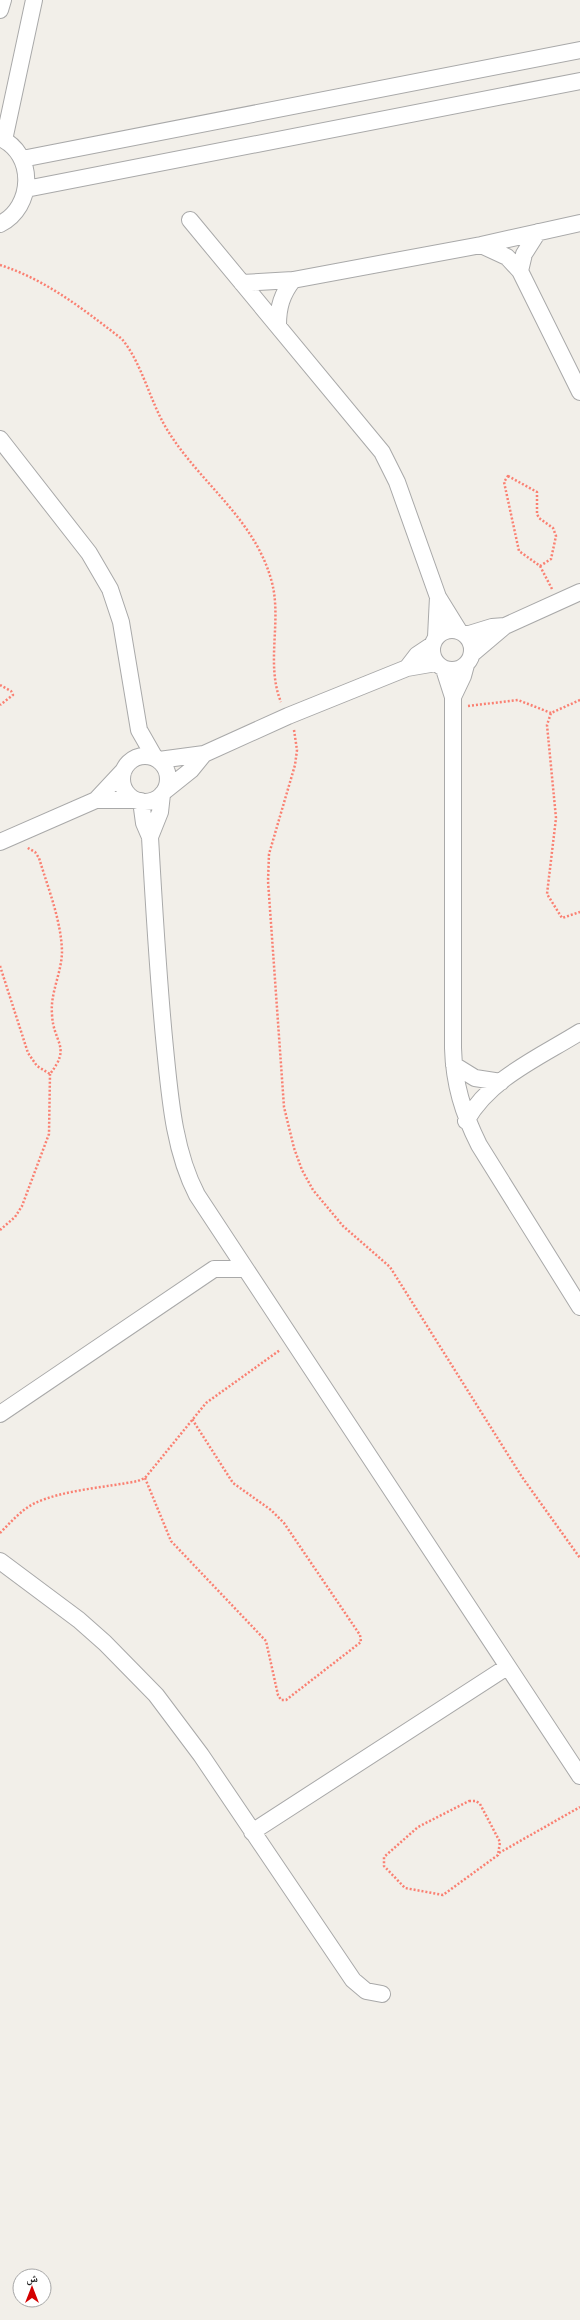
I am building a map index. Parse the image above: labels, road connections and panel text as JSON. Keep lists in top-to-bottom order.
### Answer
{
  "north": "top"
}
